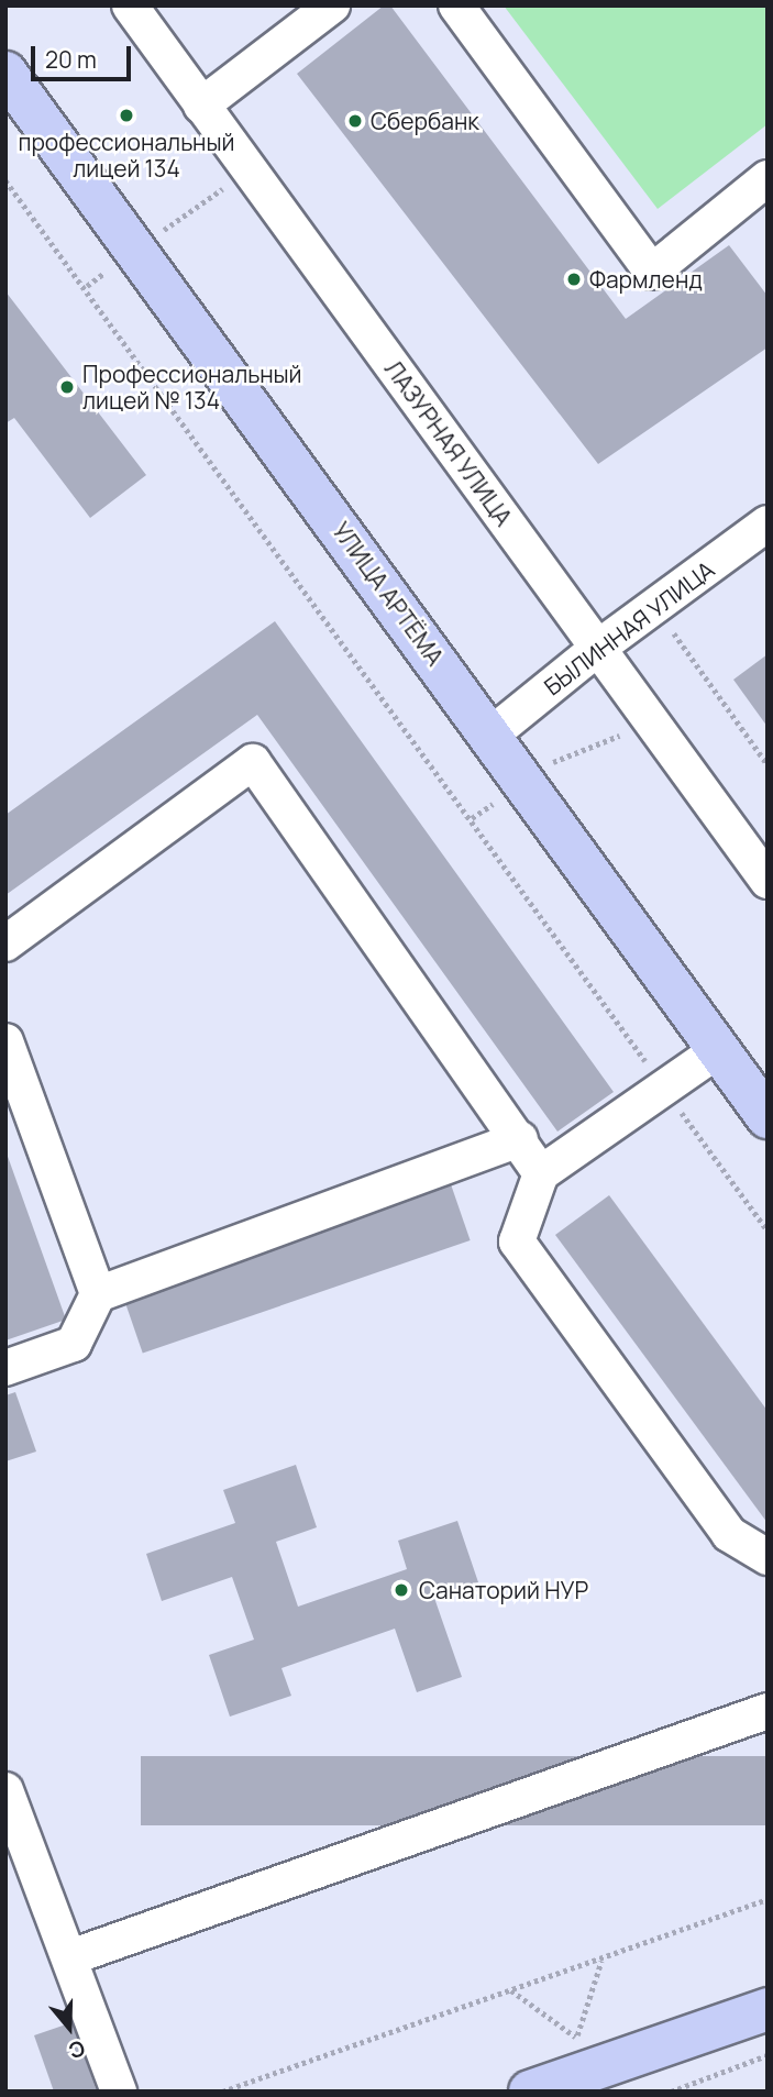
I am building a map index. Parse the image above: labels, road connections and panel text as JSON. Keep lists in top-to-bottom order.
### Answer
{
  "streets": {
    "main road": ["УЛИЦА АРТЁМА"],
    "street": ["ЛАЗУРНАЯ УЛИЦА", "БЫЛИННАЯ УЛИЦА"]
  },
  "crossings": [
    ["ЛАЗУРНАЯ УЛИЦА", "БЫЛИННАЯ УЛИЦА"],
    ["УЛИЦА АРТЁМА", "БЫЛИННАЯ УЛИЦА"]
  ],
  "places": [
    "профессиональный лицей 134",
    "Сбербанк",
    "Фармленд",
    "Профессиональный лицей № 134",
    "Санаторий НУР"
  ],
  "scale_bar": "20 m",
  "north": "bottom"
}
